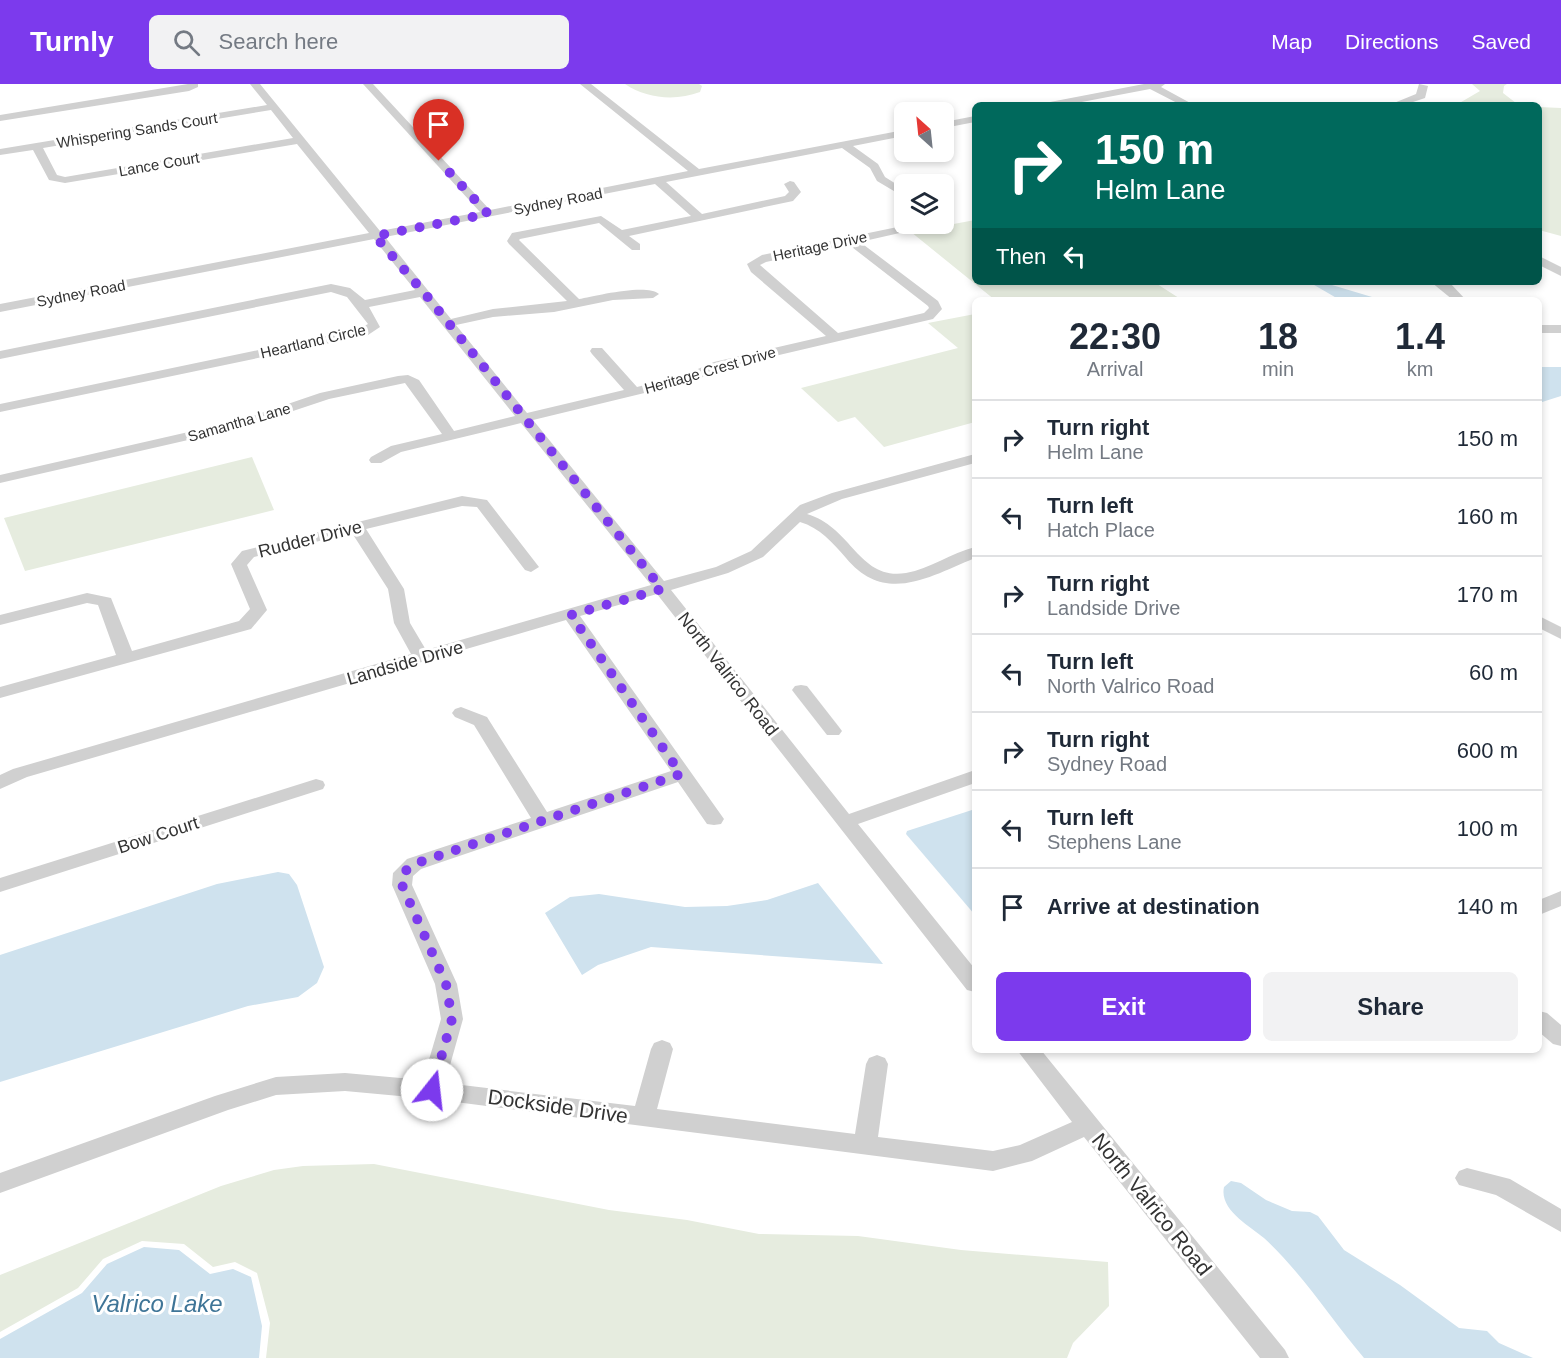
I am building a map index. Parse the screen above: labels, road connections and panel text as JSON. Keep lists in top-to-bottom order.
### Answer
{
  "streets": {
    "street": [
      "Whispering Sands Court",
      "Lance Court",
      "Sydney Road",
      "Heritage Drive",
      "Heartland Circle",
      "Heritage Crest Drive",
      "Samantha Lane",
      "Rudder Drive",
      "Landside Drive",
      "North Valrico Road",
      "Bow Court",
      "Dockside Drive"
    ]
  },
  "crossings": [
    ["Whispering Sands Court", "Lance Court"],
    ["Whispering Sands Court", "North Valrico Road"],
    ["Lance Court", "North Valrico Road"],
    ["Sydney Road", "North Valrico Road"],
    ["Heritage Drive", "Heritage Crest Drive"],
    ["Heritage Crest Drive", "Samantha Lane"],
    ["Heritage Crest Drive", "North Valrico Road"],
    ["Landside Drive", "North Valrico Road"],
    ["North Valrico Road", "Dockside Drive"]
  ],
  "water": ["Valrico Lake"],
  "north": "top left",
  "page": {
    "header": "Turnly",
    "search": "Search here",
    "nav": ["Map", "Directions", "Saved"],
    "turn": ["150 m", "Helm Lane"],
    "then": "Then",
    "eta": [
      "22:30",
      "Arrival",
      "18",
      "min",
      "1.4",
      "km"
    ],
    "list": [
      {
        "name": "Turn right",
        "note": "Helm Lane",
        "value": "150 m"
      },
      {
        "name": "Turn left",
        "note": "Hatch Place",
        "value": "160 m"
      },
      {
        "name": "Turn right",
        "note": "Landside Drive",
        "value": "170 m"
      },
      {
        "name": "Turn left",
        "note": "North Valrico Road",
        "value": "60 m"
      },
      {
        "name": "Turn right",
        "note": "Sydney Road",
        "value": "600 m"
      },
      {
        "name": "Turn left",
        "note": "Stephens Lane",
        "value": "100 m"
      },
      {
        "name": "Arrive at destination",
        "value": "140 m"
      }
    ],
    "buttons": ["Exit", "Share"]
  }
}
